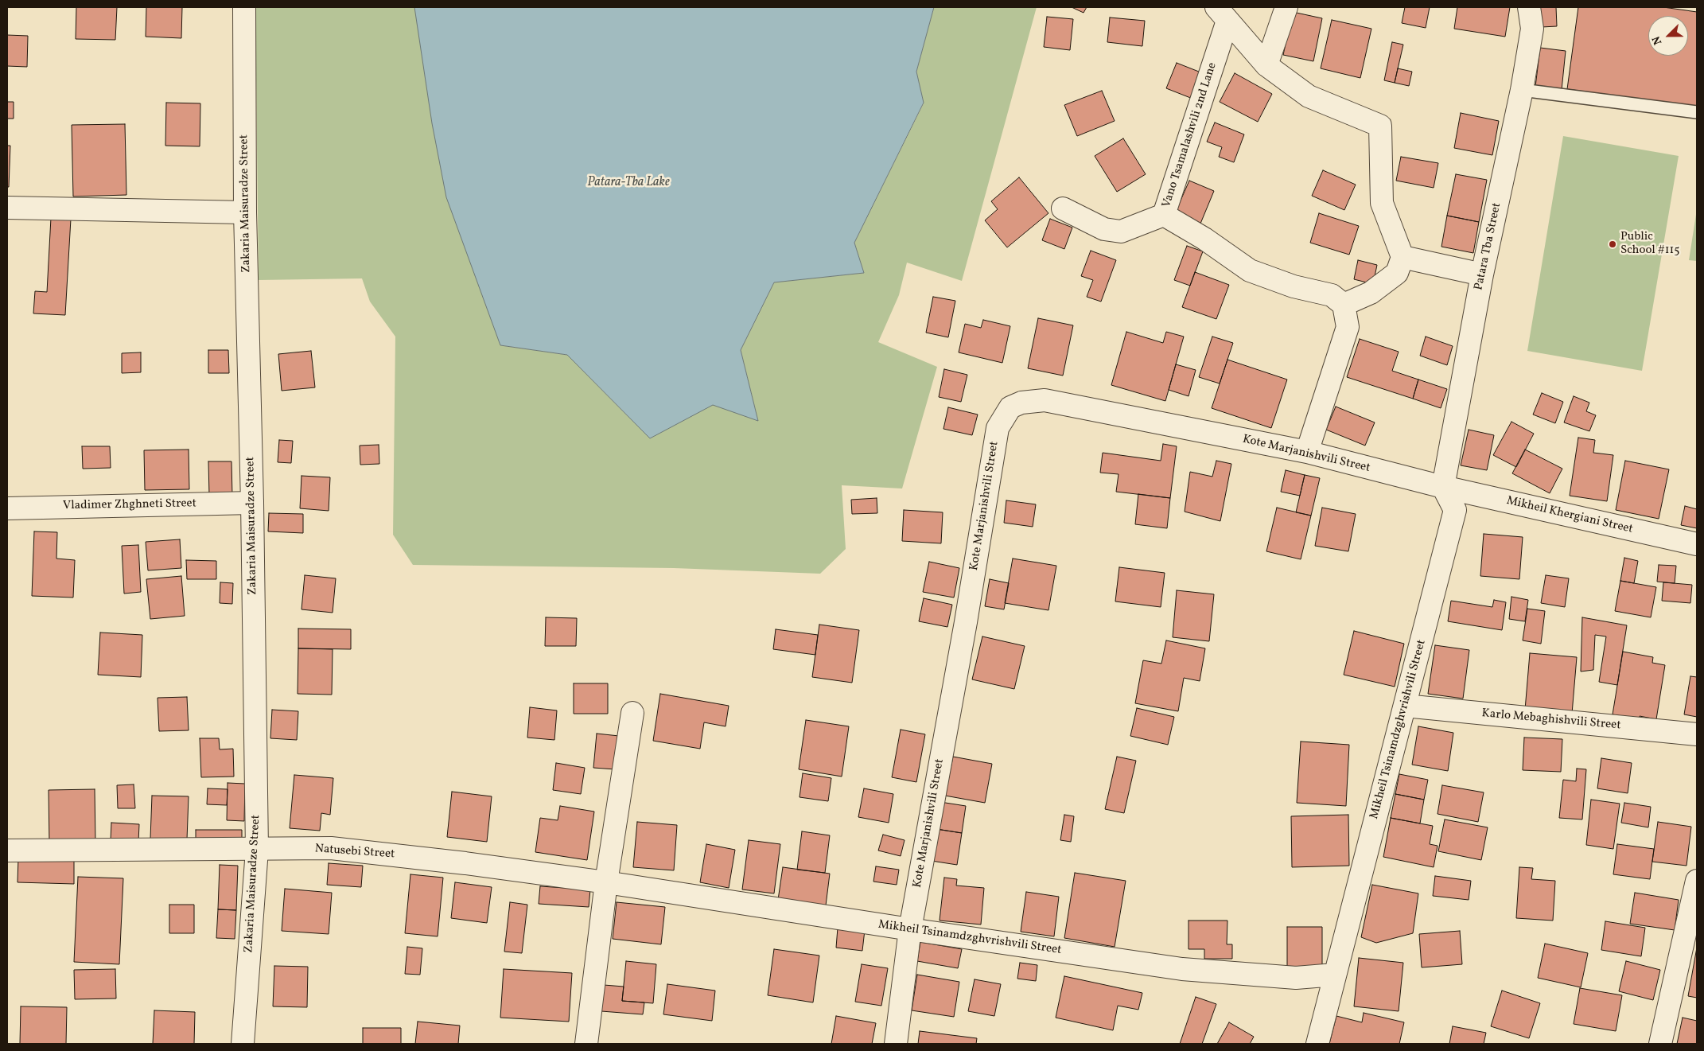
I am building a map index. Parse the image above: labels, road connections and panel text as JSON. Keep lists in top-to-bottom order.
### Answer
{
  "streets": {
    "street": [
      "Vano Tsamalashvili 2nd Lane",
      "Zakaria Maisuradze Street",
      "Patara Tba Street",
      "Kote Marjanishvili Street",
      "Vladimer Zhghneti Street",
      "Mikheil Khergiani Street",
      "Karlo Mebaghishvili Street",
      "Mikheil Tsinamdzghvrishvili Street",
      "Natusebi Street"
    ]
  },
  "crossings": [
    ["Zakaria Maisuradze Street", "Vladimer Zhghneti Street"],
    ["Zakaria Maisuradze Street", "Natusebi Street"],
    ["Patara Tba Street", "Kote Marjanishvili Street"],
    ["Patara Tba Street", "Mikheil Khergiani Street"],
    ["Patara Tba Street", "Mikheil Tsinamdzghvrishvili Street"],
    ["Kote Marjanishvili Street", "Mikheil Khergiani Street"],
    ["Kote Marjanishvili Street", "Mikheil Tsinamdzghvrishvili Street"],
    ["Mikheil Khergiani Street", "Mikheil Tsinamdzghvrishvili Street"],
    ["Karlo Mebaghishvili Street", "Mikheil Tsinamdzghvrishvili Street"],
    ["Mikheil Tsinamdzghvrishvili Street", "Natusebi Street"]
  ],
  "water": ["Patara-Tba Lake"],
  "places": ["Public School #115"],
  "north": "bottom left"
}
